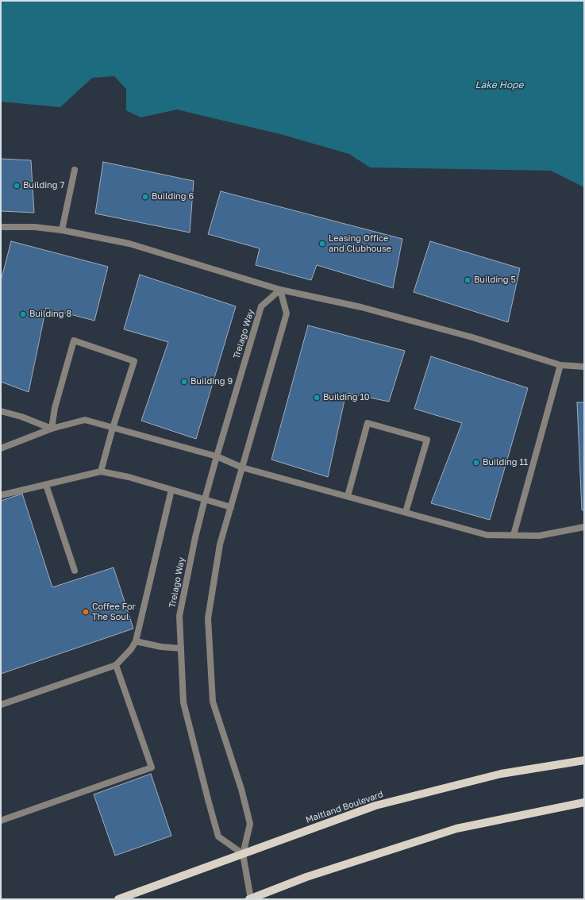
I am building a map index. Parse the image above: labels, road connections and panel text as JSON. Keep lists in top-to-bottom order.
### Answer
{
  "streets": {
    "main road": ["Maitland Boulevard"],
    "street": ["Trelago Way"]
  },
  "crossings": [
    ["Trelago Way", "Maitland Boulevard"]
  ],
  "water": ["Lake Hope"],
  "places": [
    "Building 7",
    "Building 6",
    "Leasing Office and Clubhouse",
    "Building 5",
    "Building 8",
    "Building 9",
    "Building 10",
    "Building 11",
    "Coffee For The Soul"
  ]
}
